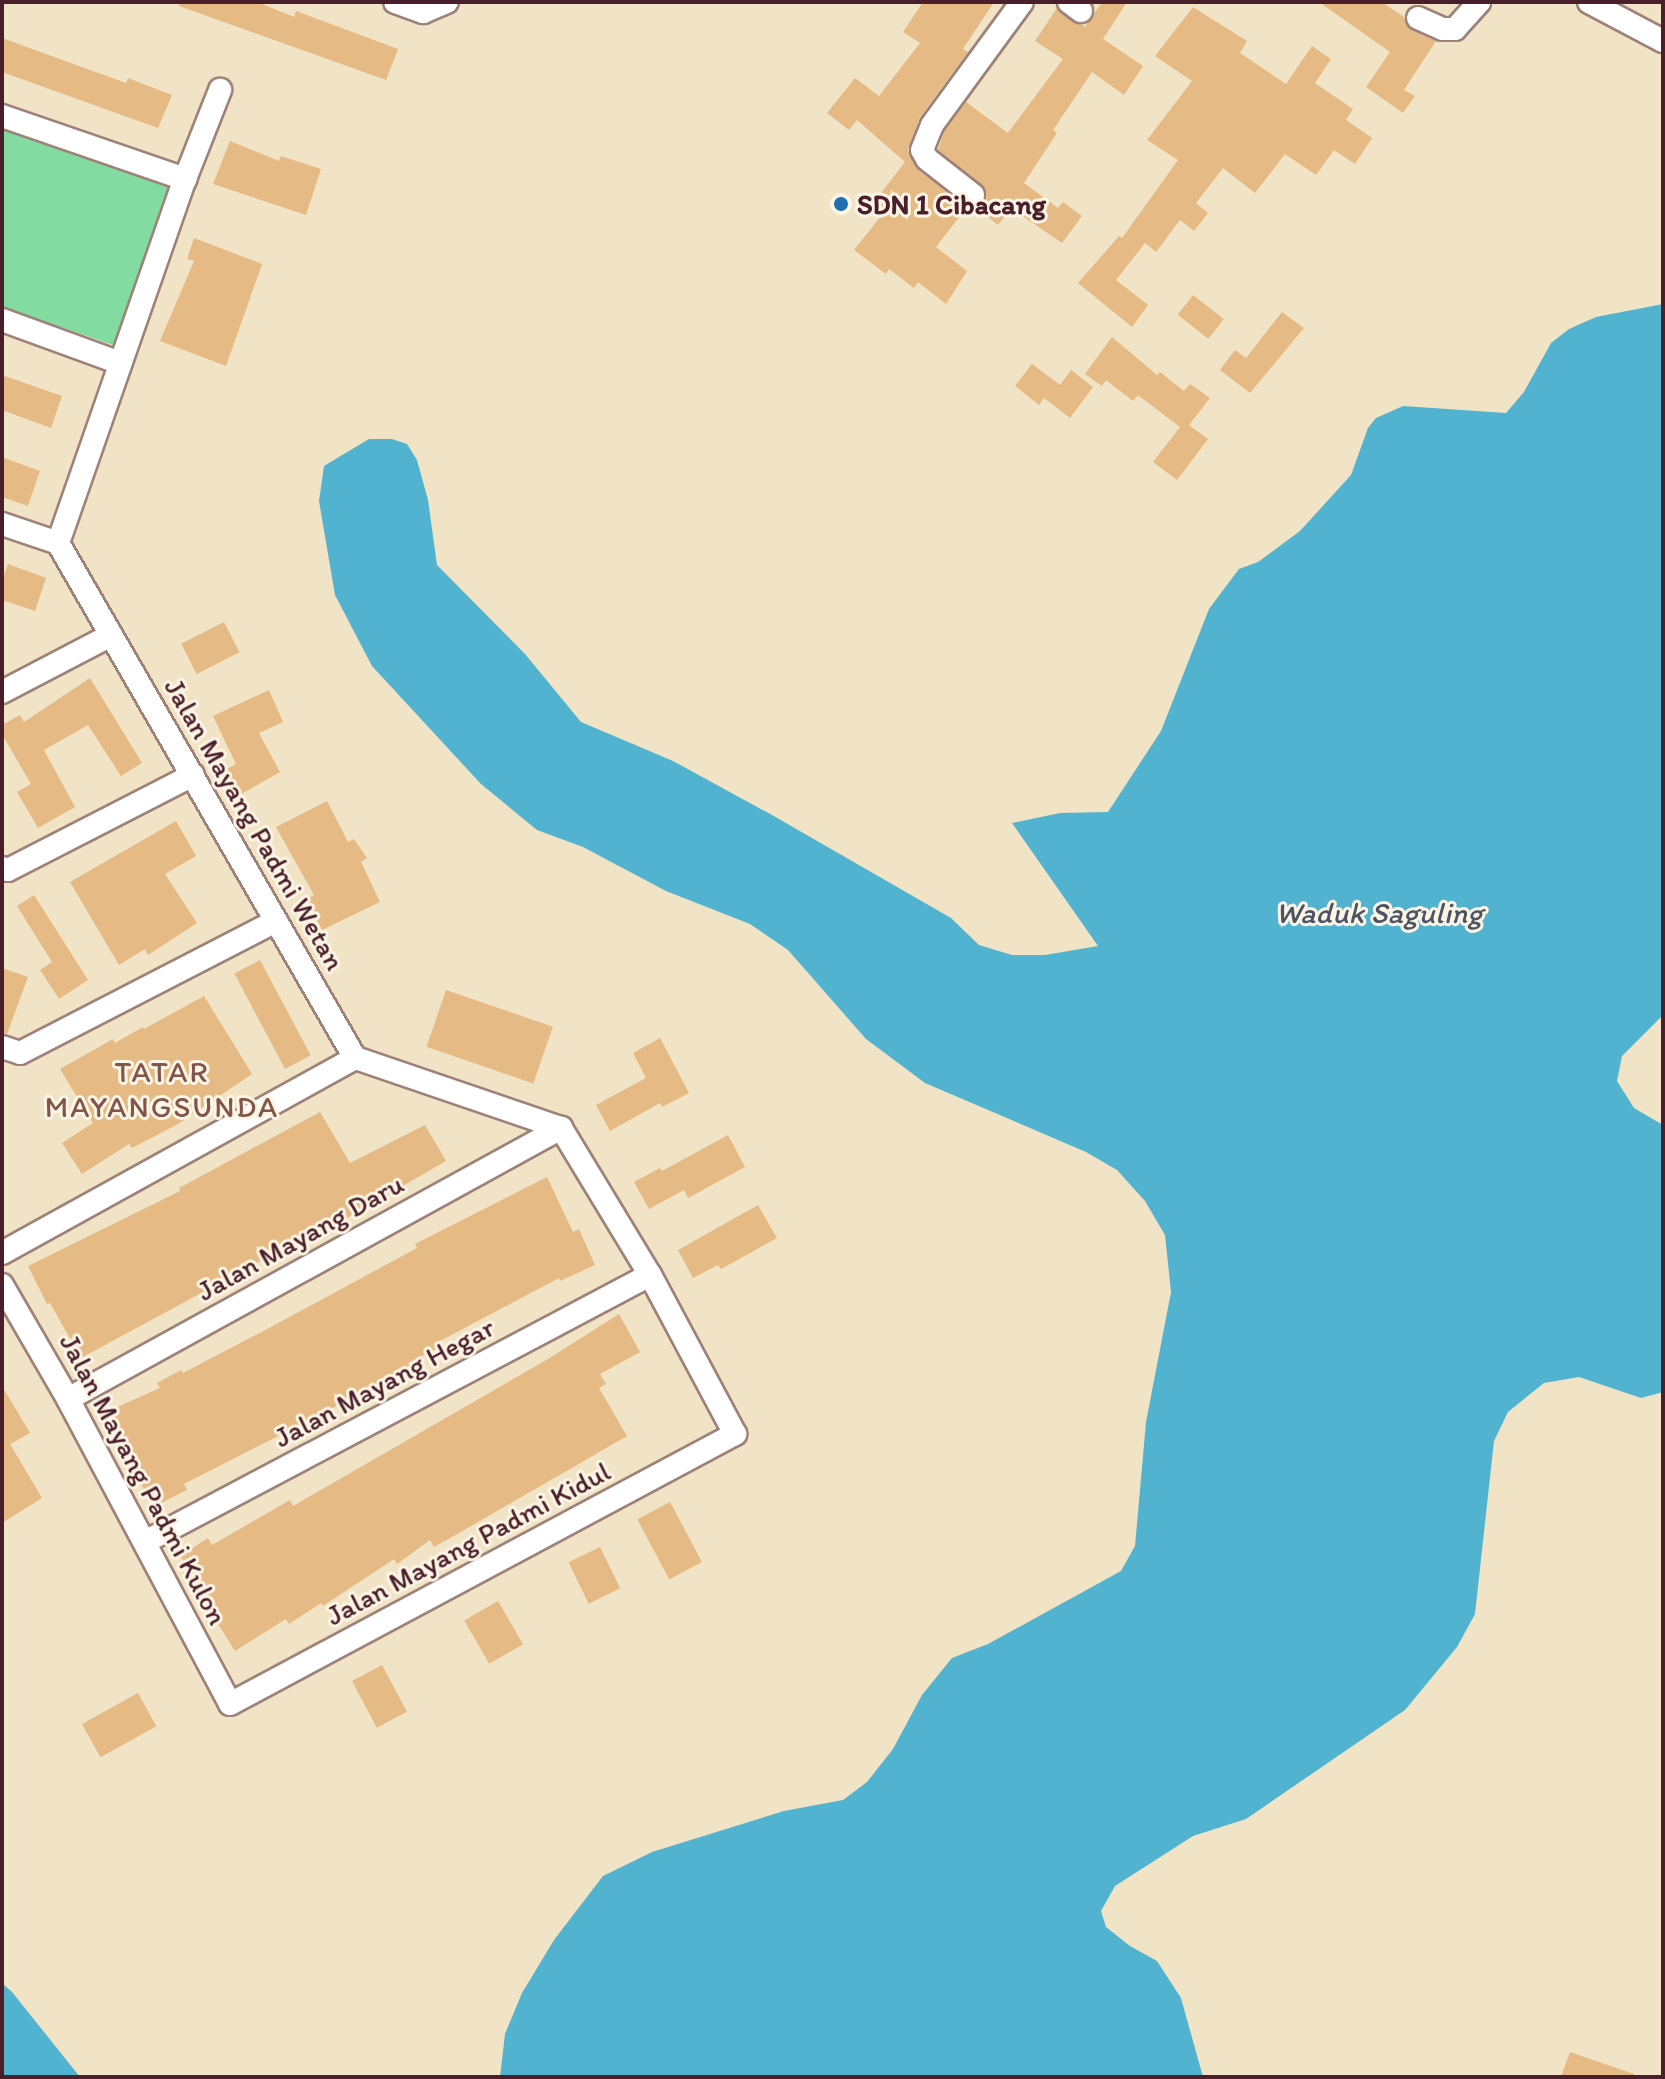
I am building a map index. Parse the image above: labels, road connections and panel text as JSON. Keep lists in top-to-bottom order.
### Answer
{
  "streets": {
    "street": [
      "Jalan Mayang Padmi Wetan",
      "Jalan Mayang Daru",
      "Jalan Mayang Hegar",
      "Jalan Mayang Padmi Kulon",
      "Jalan Mayang Padmi Kidul"
    ]
  },
  "crossings": [
    ["Jalan Mayang Daru", "Jalan Mayang Padmi Kulon"],
    ["Jalan Mayang Hegar", "Jalan Mayang Padmi Kulon"],
    ["Jalan Mayang Hegar", "Jalan Mayang Padmi Kidul"],
    ["Jalan Mayang Padmi Kulon", "Jalan Mayang Padmi Kidul"]
  ],
  "districts": ["TATAR MAYANGSUNDA"],
  "water": ["Waduk Saguling"],
  "places": ["SDN 1 Cibacang"]
}
